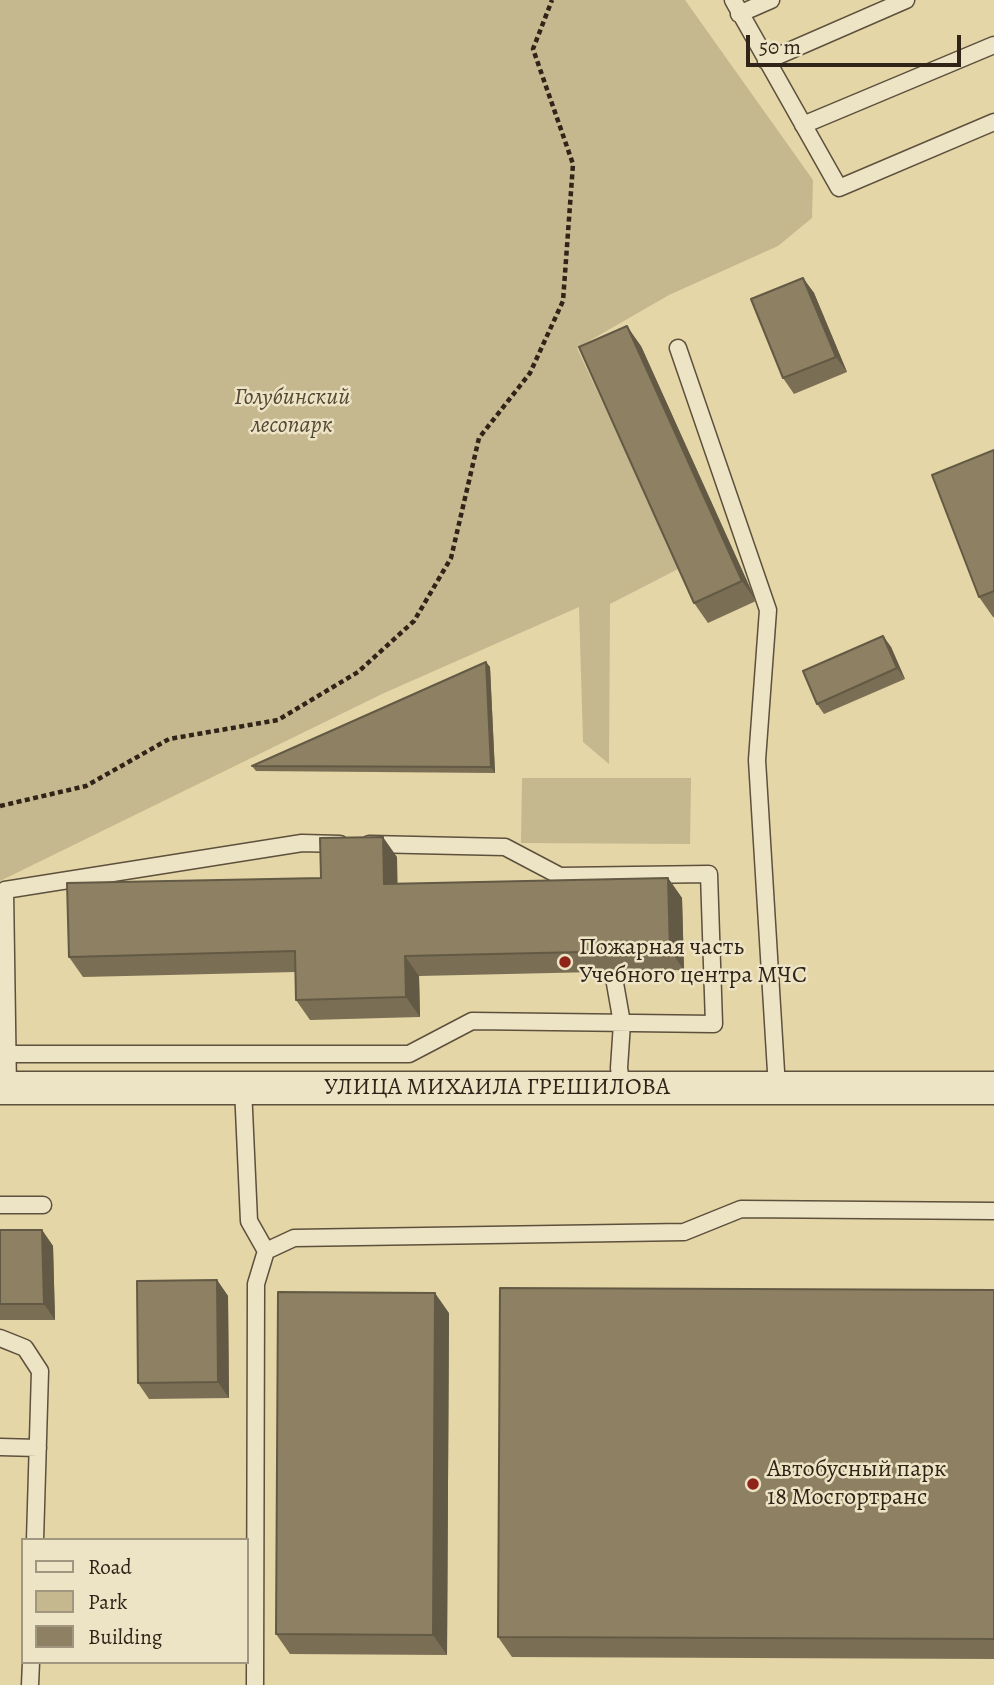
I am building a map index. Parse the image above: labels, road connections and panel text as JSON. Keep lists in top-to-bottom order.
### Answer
{
  "streets": {
    "street": ["УЛИЦА МИХАИЛА ГРЕШИЛОВА"]
  },
  "parks": ["Голубинский лесопарк"],
  "places": ["Пожарная часть Учебного центра МЧС", "Автобусный парк 18 Мосгортранс"],
  "legend": ["Road", "Park", "Building"],
  "scale_bar": "50 m"
}
